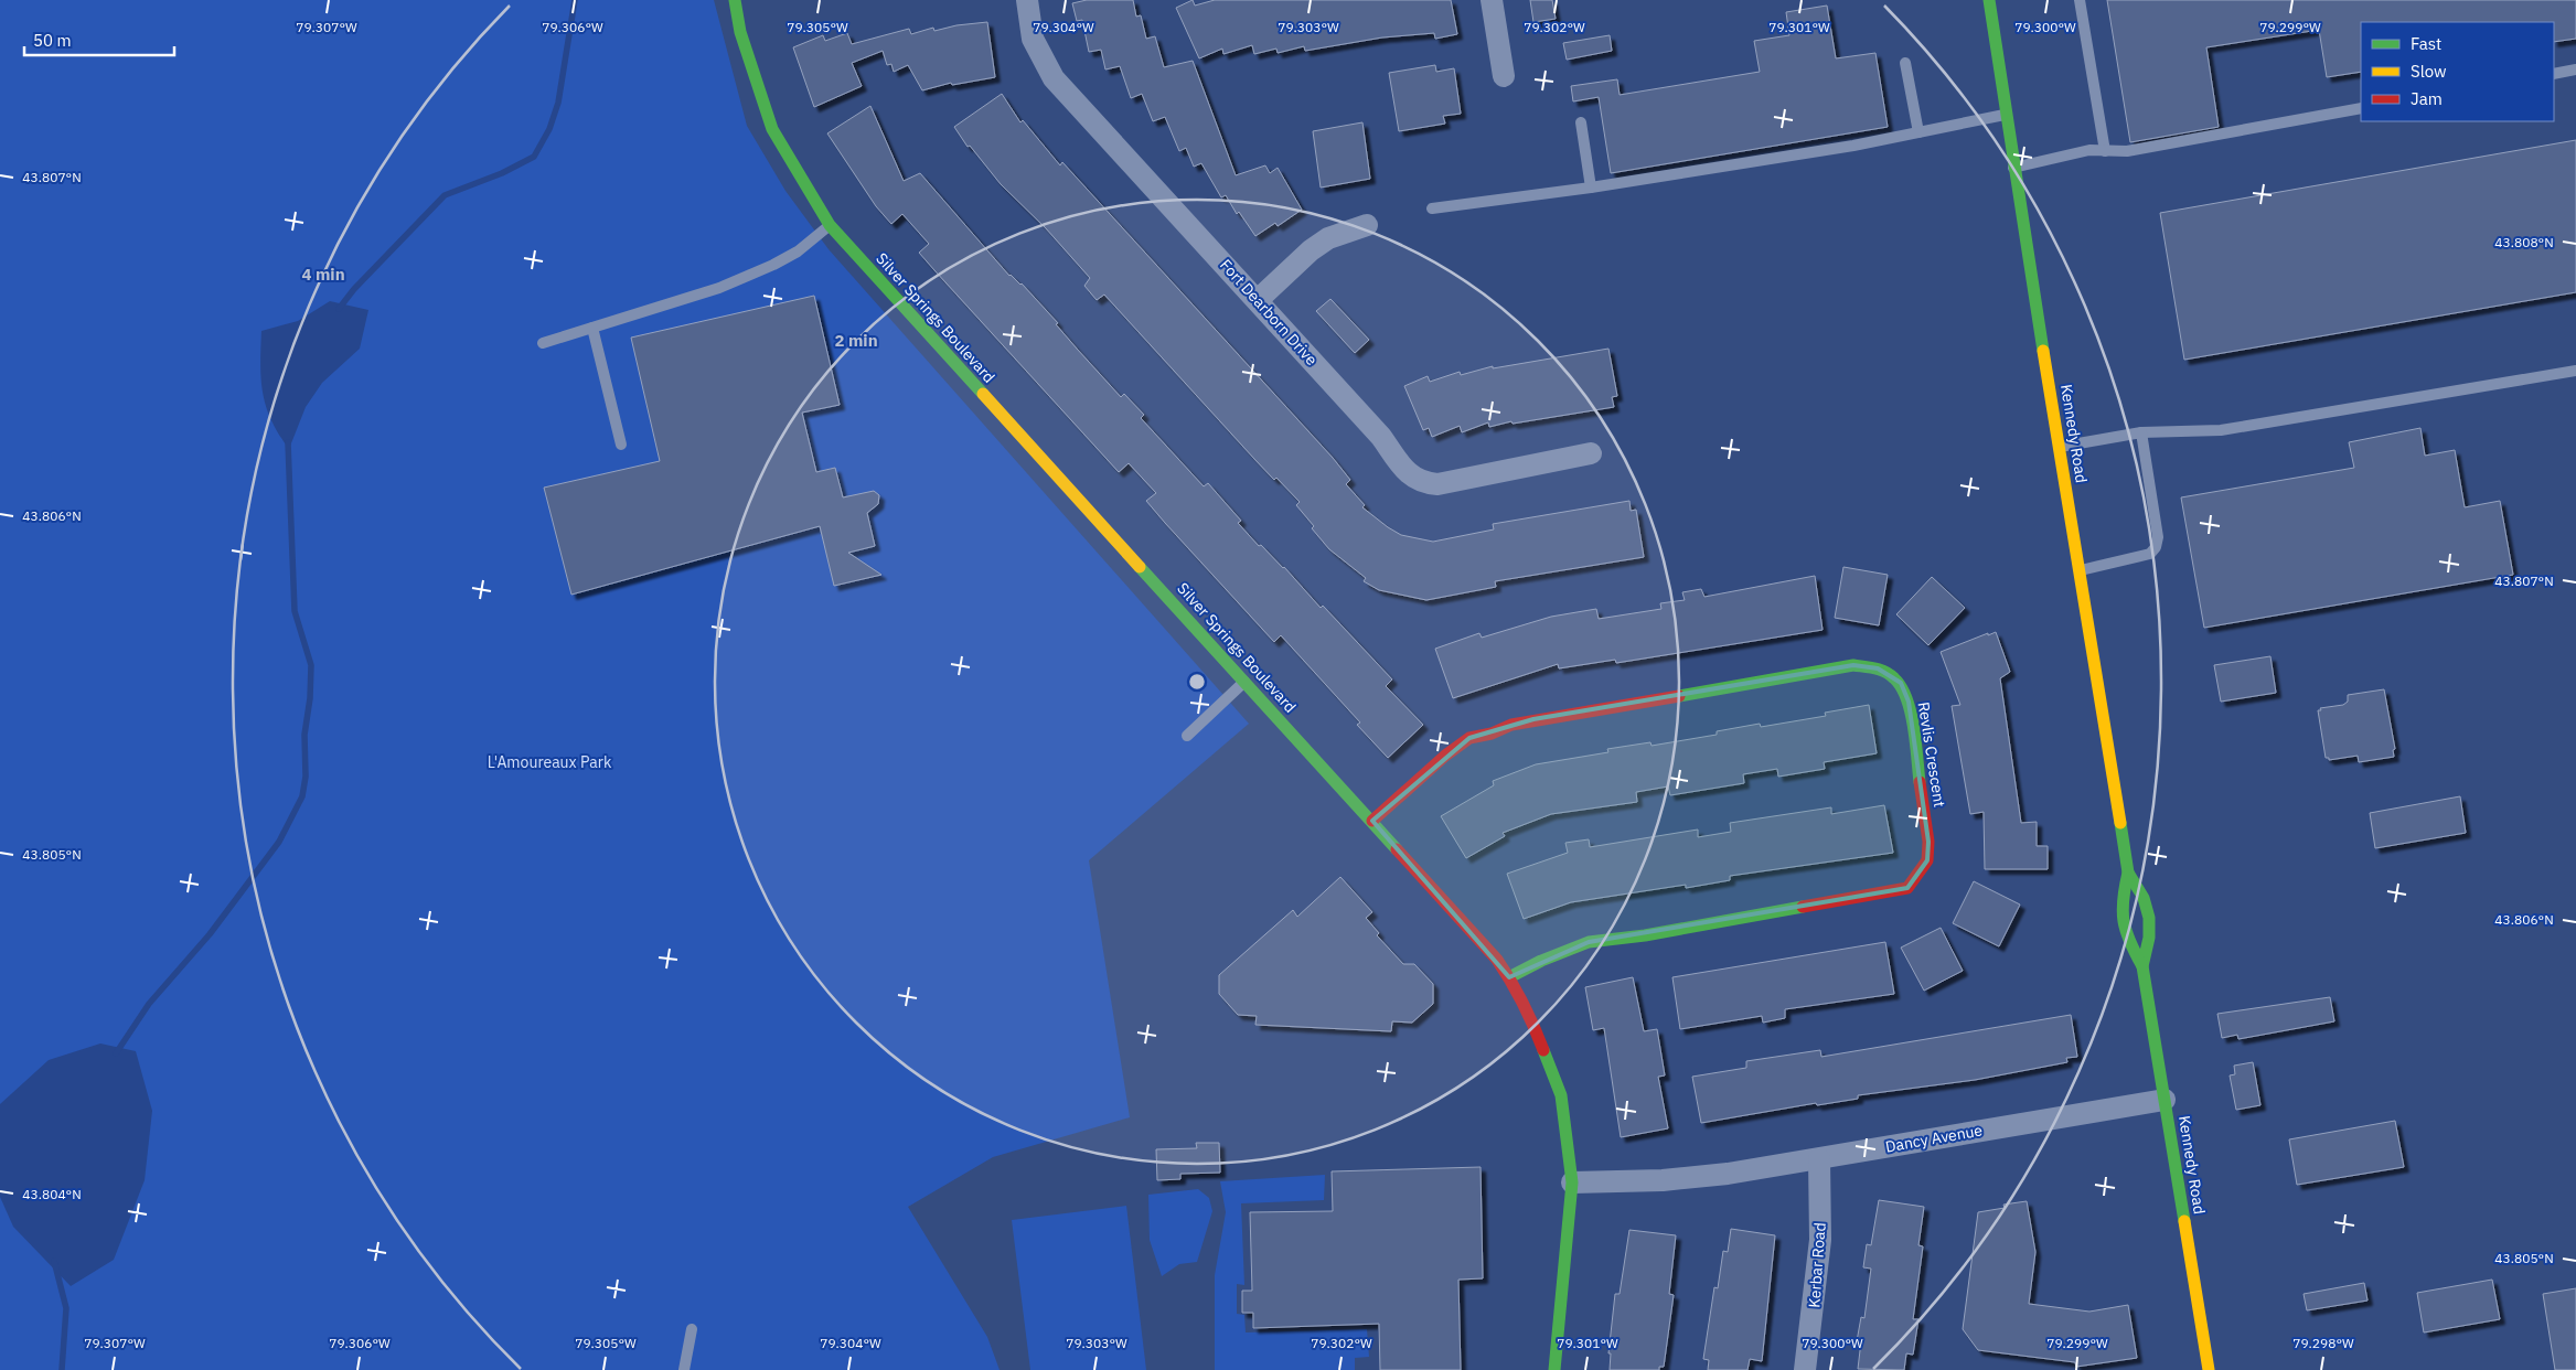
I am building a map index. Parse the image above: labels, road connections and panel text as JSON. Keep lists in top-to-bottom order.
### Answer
{
  "streets": {
    "street": [
      "Fort Dearborn Drive",
      "Silver Springs Boulevard",
      "Kennedy Road",
      "Revlis Crescent",
      "Dancy Avenue",
      "Kerbar Road"
    ]
  },
  "crossings": [
    ["Silver Springs Boulevard", "Revlis Crescent"],
    ["Silver Springs Boulevard", "Dancy Avenue"],
    ["Kennedy Road", "Dancy Avenue"],
    ["Dancy Avenue", "Kerbar Road"]
  ],
  "parks": ["L'Amoureaux Park"],
  "legend": ["Fast", "Slow", "Jam"],
  "scale_bar": "50 m",
  "coordinates": [
    "79.307°W",
    "79.306°W",
    "79.305°W",
    "79.304°W",
    "79.303°W",
    "79.302°W",
    "79.301°W",
    "79.300°W",
    "79.299°W",
    "43.807°N",
    "43.808°N",
    "43.806°N",
    "43.805°N",
    "43.804°N",
    "79.298°W"
  ],
  "rings": ["4 min", "2 min"]
}
